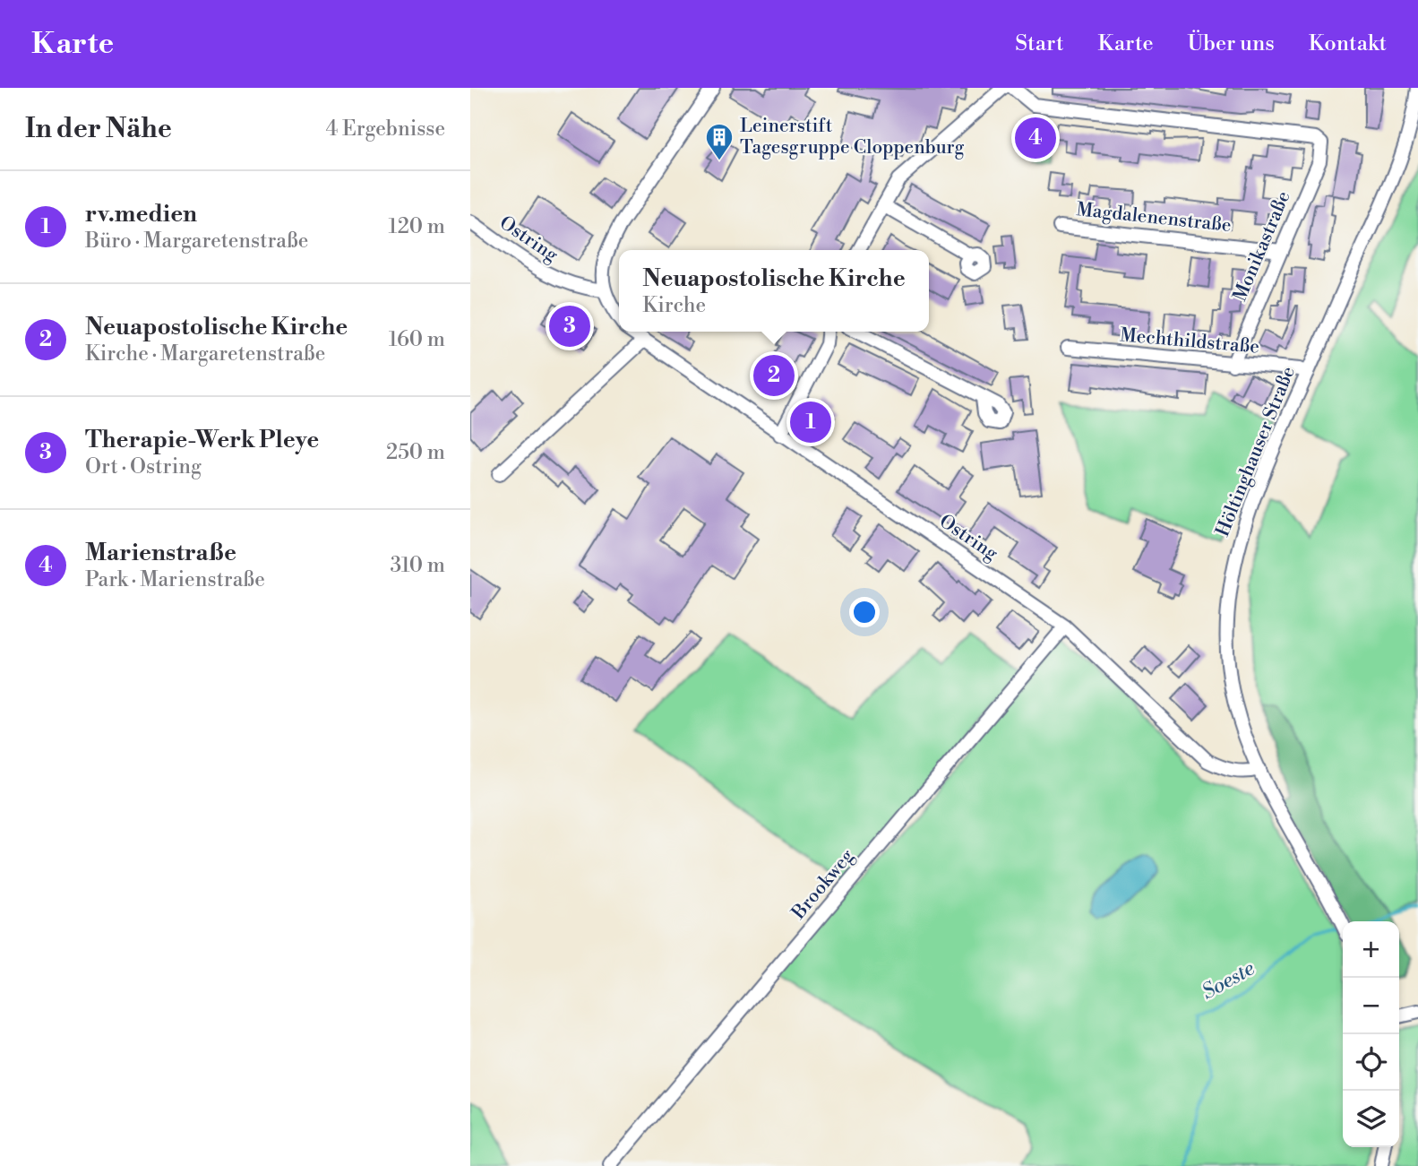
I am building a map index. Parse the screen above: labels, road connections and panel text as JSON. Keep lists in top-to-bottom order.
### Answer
{
  "streets": {
    "street": [
      "Magdalenenstraße",
      "Ostring",
      "Monikastraße",
      "Mechthildstraße",
      "Höltinghauser Straße",
      "Brookweg"
    ]
  },
  "crossings": [
    ["Magdalenenstraße", "Monikastraße"],
    ["Ostring", "Höltinghauser Straße"],
    ["Ostring", "Brookweg"],
    ["Monikastraße", "Mechthildstraße"],
    ["Mechthildstraße", "Höltinghauser Straße"]
  ],
  "water": ["Soeste"],
  "places": {
    "building": ["Leinerstift Tagesgruppe Cloppenburg"]
  },
  "page": {
    "header": "Karte",
    "nav": [
      "Start",
      "Karte",
      "Über uns",
      "Kontakt"
    ],
    "heading": ["In der Nähe", "4 Ergebnisse"],
    "pins": [
      "4",
      "3",
      "2",
      "1"
    ],
    "list": [
      {
        "mark": "1",
        "name": "rv.medien",
        "note": "Büro · Margaretenstraße",
        "value": "120 m"
      },
      {
        "mark": "2",
        "name": "Neuapostolische Kirche",
        "note": "Kirche · Margaretenstraße",
        "value": "160 m"
      },
      {
        "mark": "3",
        "name": "Therapie-Werk Pleye",
        "note": "Ort · Ostring",
        "value": "250 m"
      },
      {
        "mark": "4",
        "name": "Marienstraße",
        "note": "Park · Marienstraße",
        "value": "310 m"
      }
    ],
    "popup": ["Neuapostolische Kirche", "Kirche"],
    "map_buttons": ["+", "−"]
  }
}
